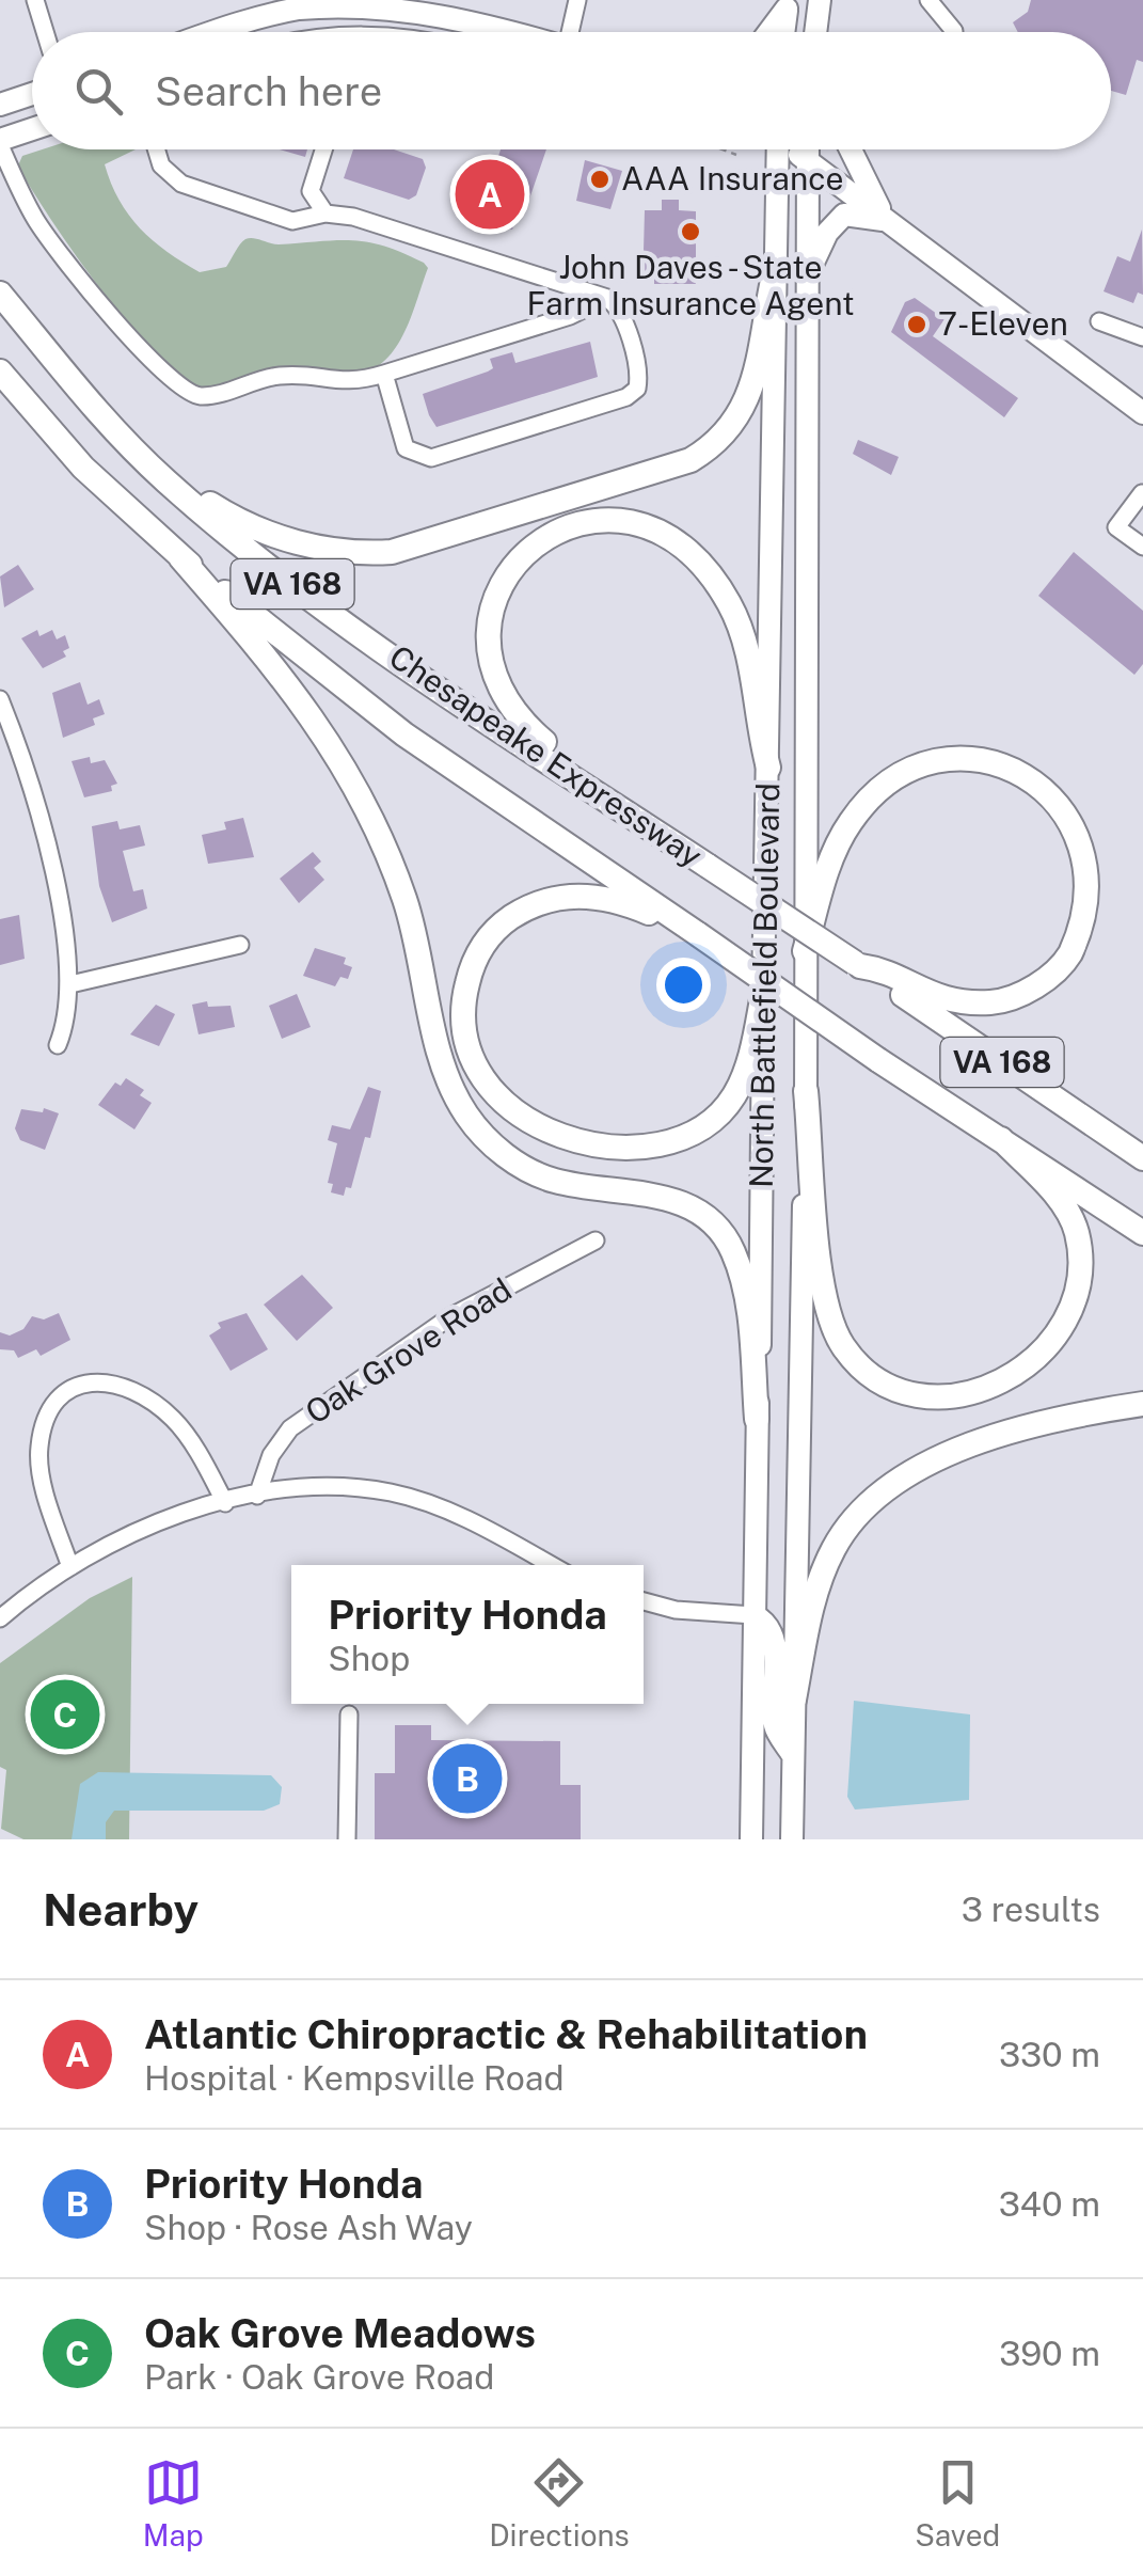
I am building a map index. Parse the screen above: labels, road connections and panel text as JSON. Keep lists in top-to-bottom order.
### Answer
{
  "streets": {
    "highway": ["VA 168", "Chesapeake Expressway"],
    "main road": ["North Battlefield Boulevard"],
    "street": ["Oak Grove Road"]
  },
  "places": ["AAA Insurance", "John Daves - State Farm Insurance Agent", "7-Eleven"],
  "page": {
    "search": "Search here",
    "pins": ["A", "C", "B"],
    "popup": ["Priority Honda", "Shop"],
    "heading": ["Nearby", "3 results"],
    "list": [
      {
        "mark": "A",
        "name": "Atlantic Chiropractic & Rehabilitation",
        "note": "Hospital · Kempsville Road",
        "value": "330 m"
      },
      {
        "mark": "B",
        "name": "Priority Honda",
        "note": "Shop · Rose Ash Way",
        "value": "340 m"
      },
      {
        "mark": "C",
        "name": "Oak Grove Meadows",
        "note": "Park · Oak Grove Road",
        "value": "390 m"
      }
    ],
    "nav": ["Map", "Directions", "Saved"]
  }
}
